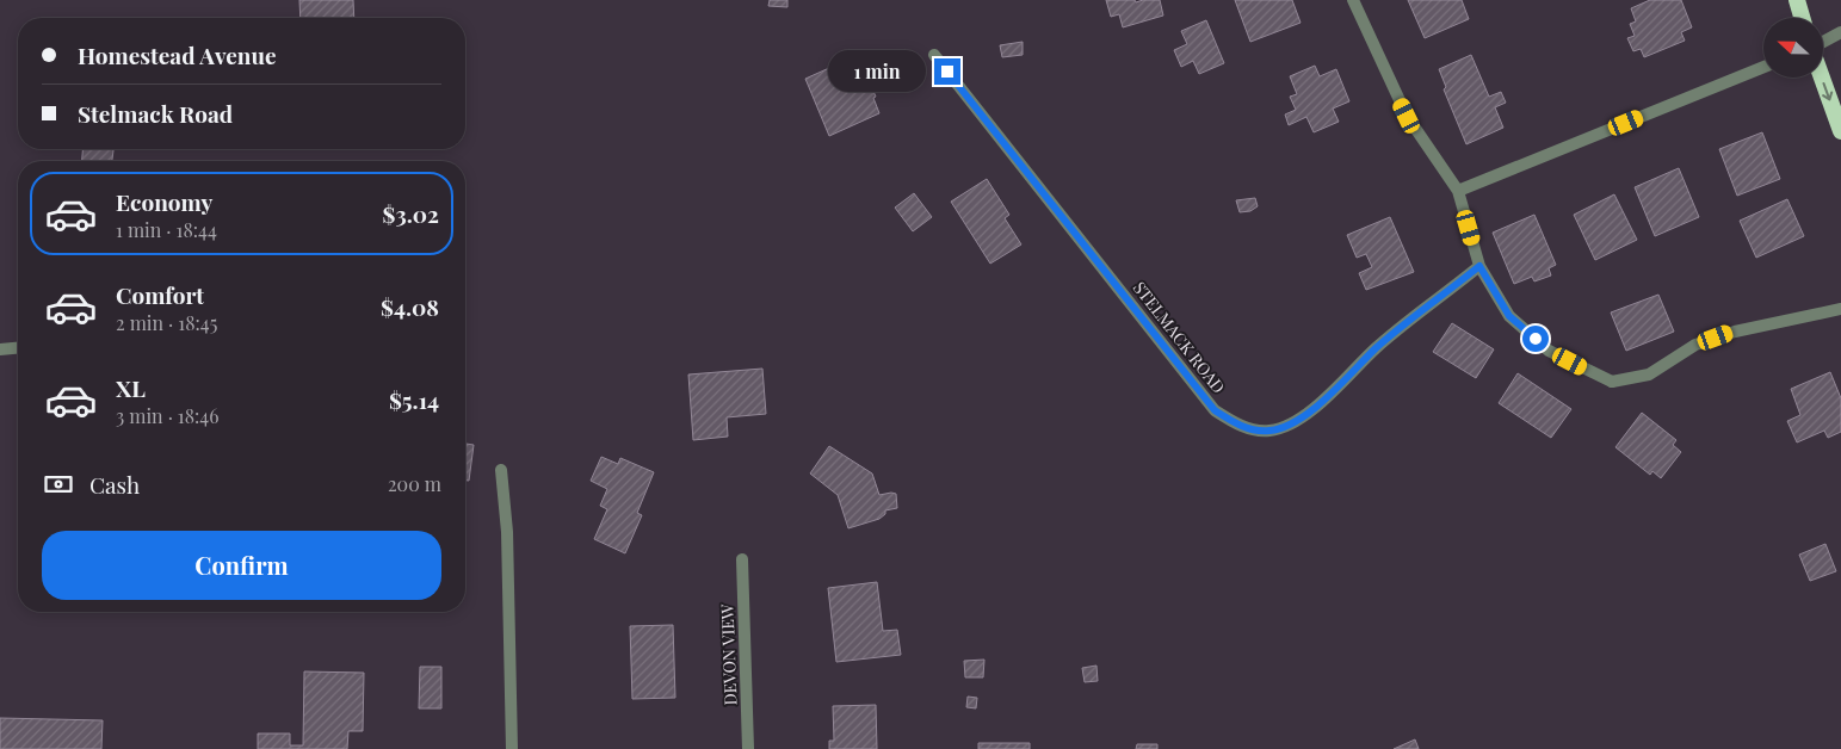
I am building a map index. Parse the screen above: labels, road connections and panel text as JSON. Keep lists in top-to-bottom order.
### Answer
{
  "streets": {
    "street": ["STELMACK ROAD", "DEVON VIEW"]
  },
  "north": "left",
  "page": {
    "banner": ["Homestead Avenue", "Stelmack Road"],
    "bubble": "1 min",
    "list": [
      {
        "name": "Economy",
        "note": "1 min · 18:44",
        "value": "$3.02"
      },
      {
        "name": "Comfort",
        "note": "2 min · 18:45",
        "value": "$4.08"
      },
      {
        "name": "XL",
        "note": "3 min · 18:46",
        "value": "$5.14"
      }
    ],
    "pay": ["Cash", "200 m"],
    "buttons": "Confirm"
  }
}
